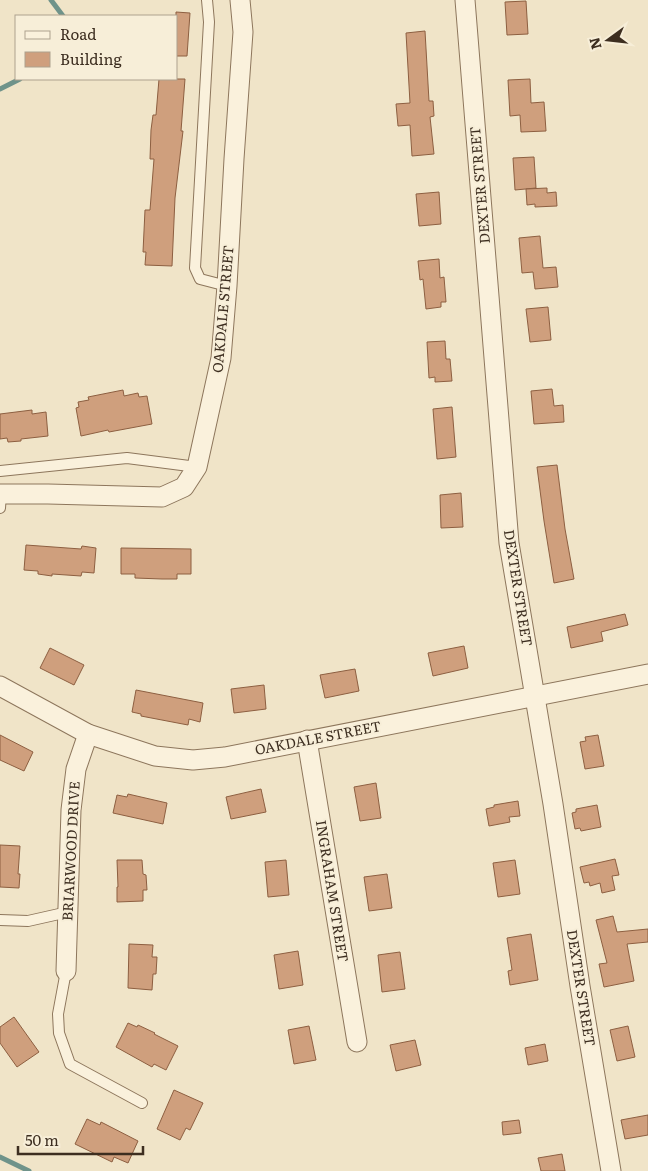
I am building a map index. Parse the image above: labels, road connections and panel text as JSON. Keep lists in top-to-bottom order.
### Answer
{
  "streets": {
    "street": [
      "DEXTER STREET",
      "OAKDALE STREET",
      "BRIARWOOD DRIVE",
      "INGRAHAM STREET"
    ]
  },
  "crossings": [
    ["DEXTER STREET", "OAKDALE STREET"],
    ["OAKDALE STREET", "BRIARWOOD DRIVE"],
    ["OAKDALE STREET", "INGRAHAM STREET"]
  ],
  "legend": ["Road", "Building"],
  "scale_bar": "50 m",
  "north": "left"
}
